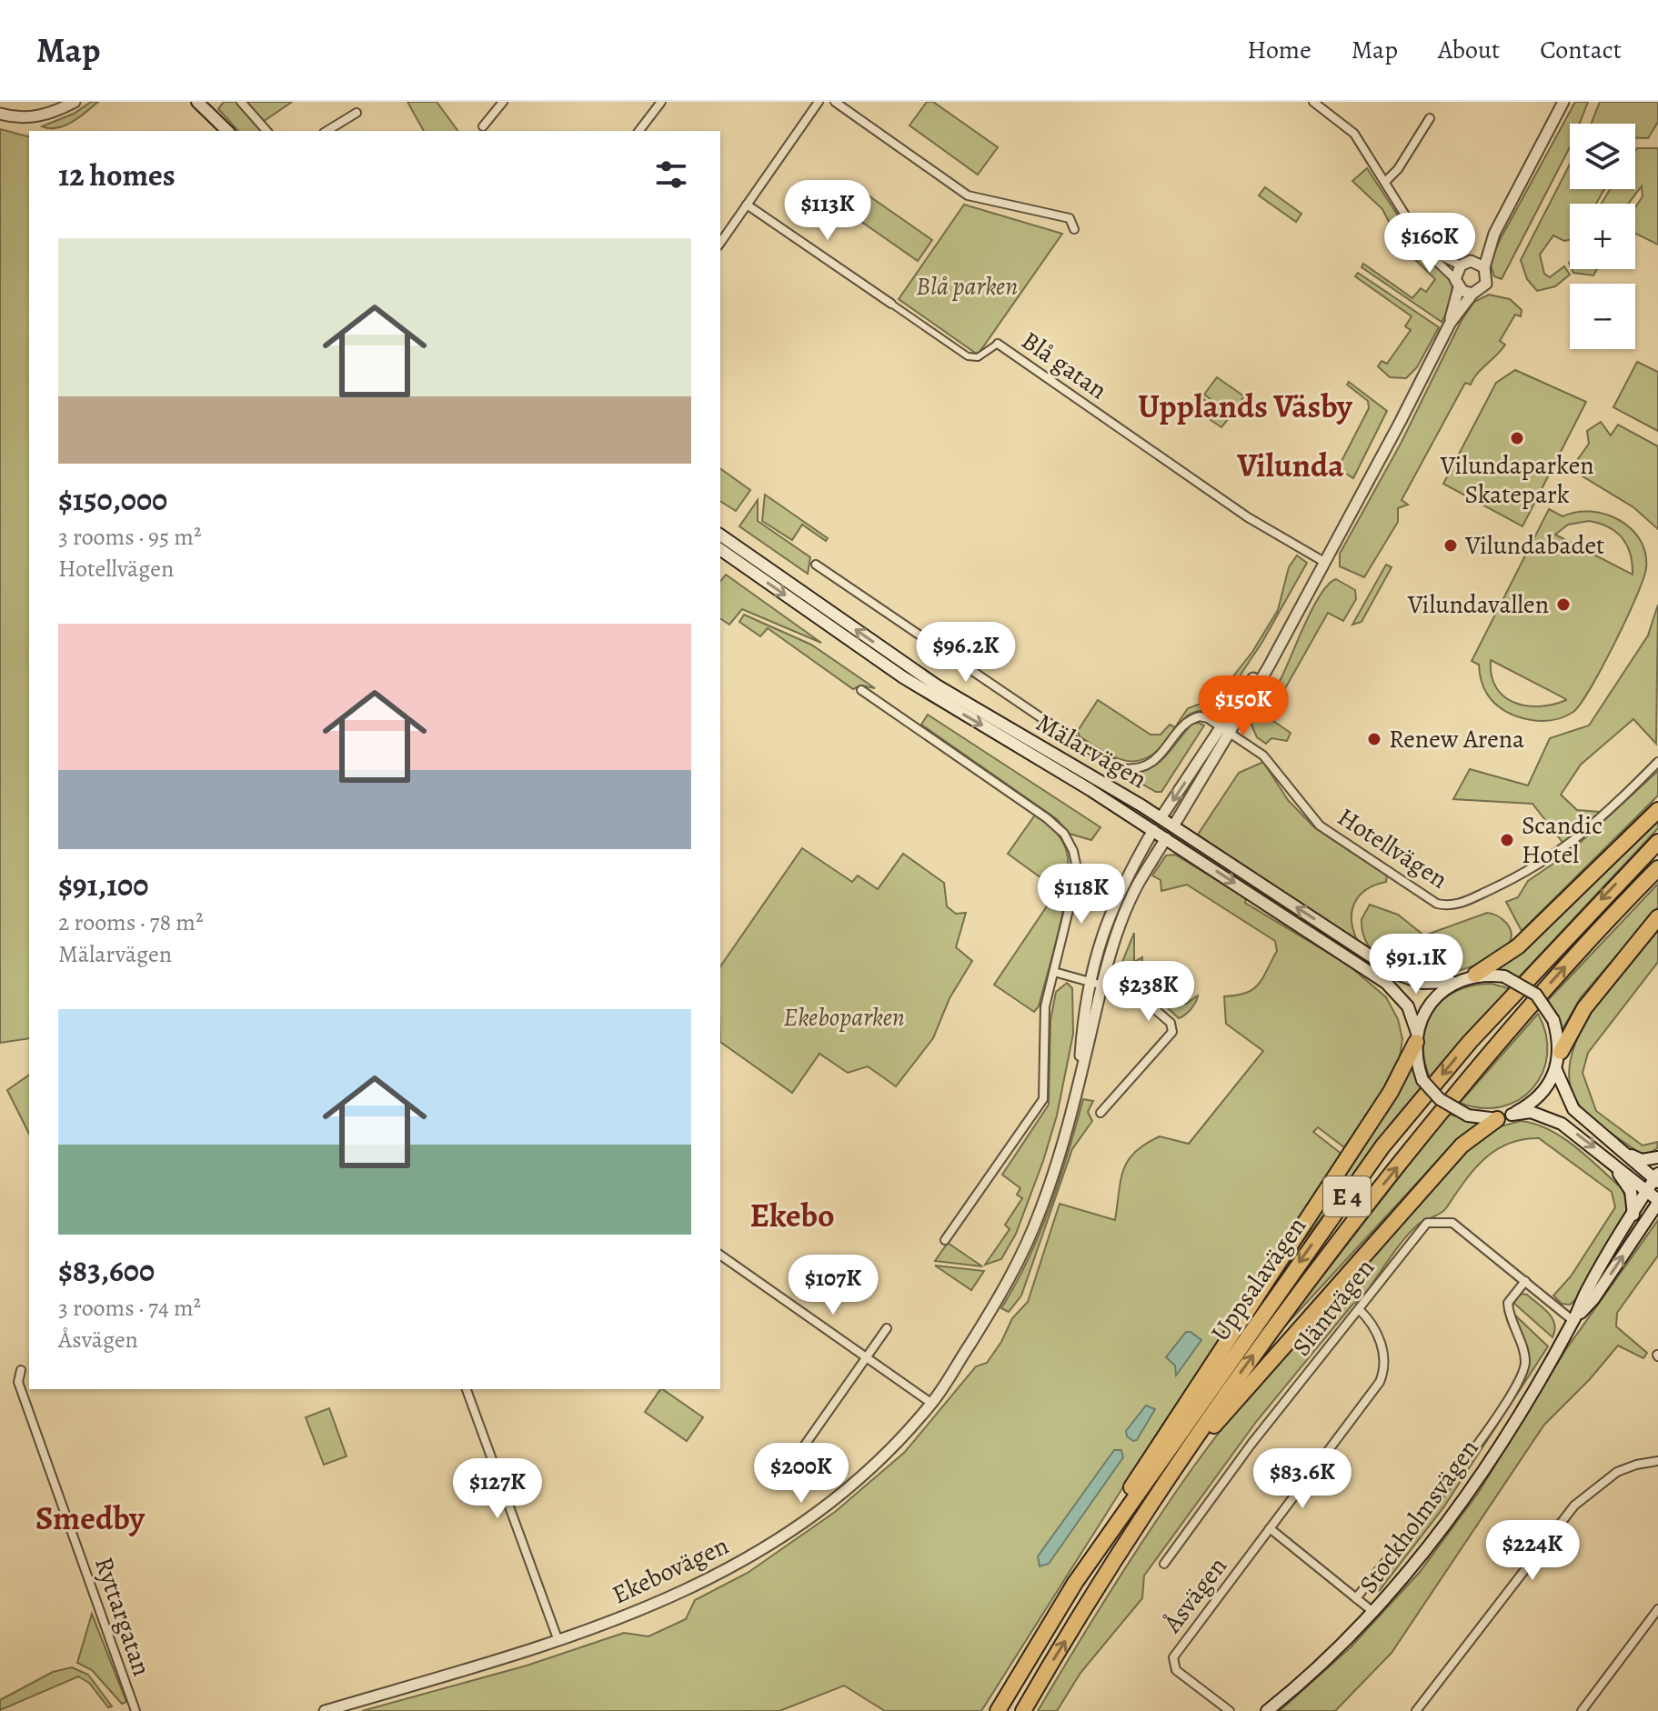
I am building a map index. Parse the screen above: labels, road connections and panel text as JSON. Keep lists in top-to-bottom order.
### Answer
{
  "streets": {
    "highway": ["E 4", "Uppsalavägen"],
    "main road": ["Mälarvägen", "Stockholmsvägen"],
    "street": [
      "Blå gatan",
      "Hotellvägen",
      "Släntvägen",
      "Ekebovägen",
      "Åsvägen",
      "Ryttargatan"
    ]
  },
  "crossings": [
    ["Mälarvägen", "Ekebovägen"],
    ["Släntvägen", "Stockholmsvägen"],
    ["Släntvägen", "Åsvägen"]
  ],
  "districts": [
    "Upplands Väsby",
    "Vilunda",
    "Ekebo",
    "Smedby"
  ],
  "parks": ["Blå parken", "Ekeboparken"],
  "places": [
    "Vilundaparken Skatepark",
    "Vilundabadet",
    "Vilundavallen",
    "Renew Arena",
    "Scandic Hotel"
  ],
  "page": {
    "header": "Map",
    "nav": [
      "Home",
      "Map",
      "About",
      "Contact"
    ],
    "map_buttons": ["+", "−"],
    "heading": "12 homes",
    "price": [
      "$113K",
      "$160K",
      "$96.2K",
      "$150K",
      "$118K",
      "$91.1K",
      "$238K",
      "$107K",
      "$200K",
      "$83.6K",
      "$127K",
      "$224K"
    ],
    "list": [
      {
        "name": "$150,000",
        "note": "3 rooms · 95 m² · Hotellvägen"
      },
      {
        "name": "$91,100",
        "note": "2 rooms · 78 m² · Mälarvägen"
      },
      {
        "name": "$83,600",
        "note": "3 rooms · 74 m² · Åsvägen"
      }
    ]
  }
}
